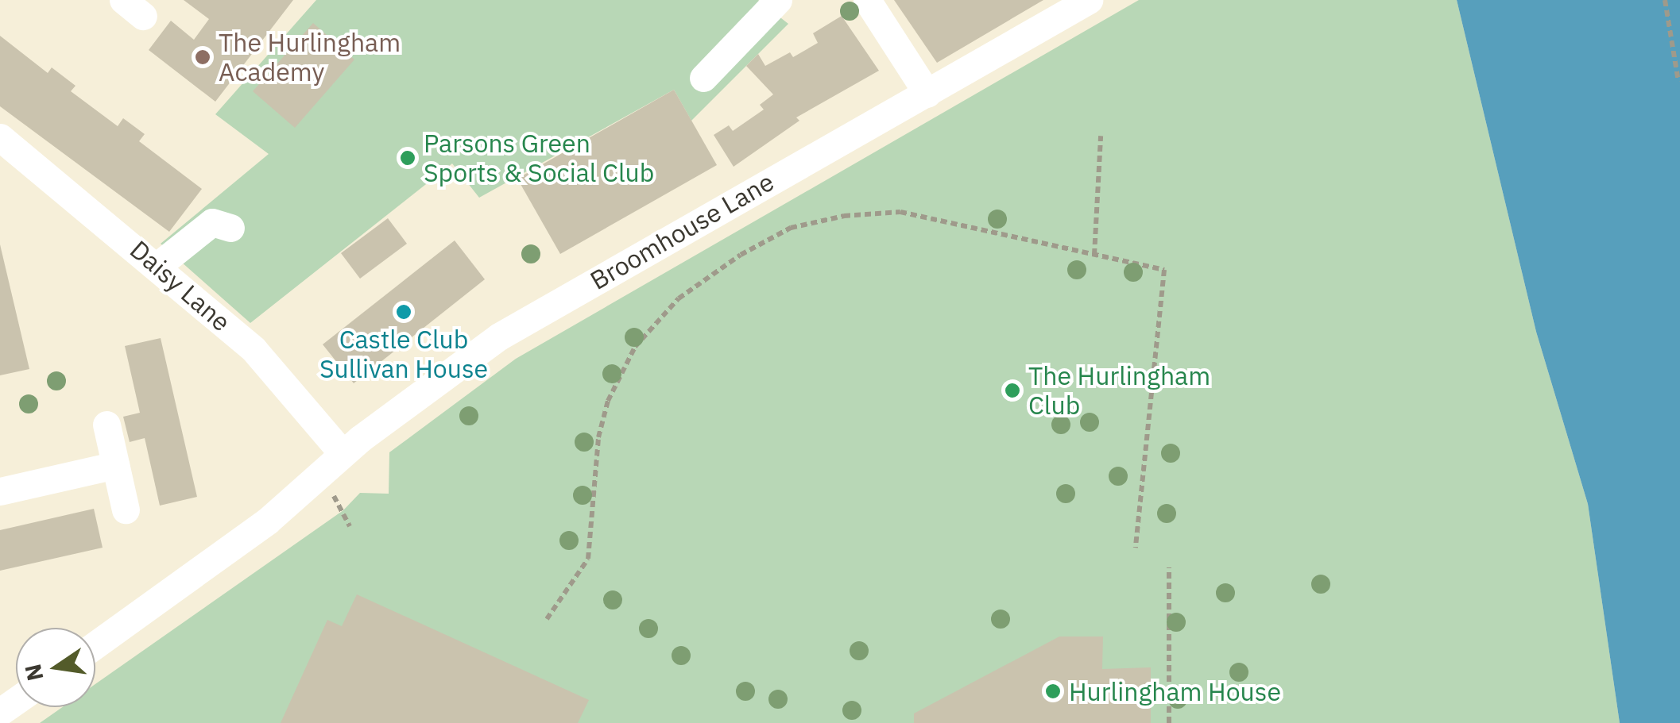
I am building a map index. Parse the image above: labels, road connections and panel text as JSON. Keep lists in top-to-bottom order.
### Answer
{
  "streets": {
    "street": ["Broomhouse Lane", "Daisy Lane"]
  },
  "crossings": [
    ["Broomhouse Lane", "Daisy Lane"]
  ],
  "places": [
    "The Hurlingham Academy",
    "Parsons Green Sports & Social Club",
    "Castle Club Sullivan House",
    "The Hurlingham Club",
    "Hurlingham House"
  ],
  "north": "left"
}
